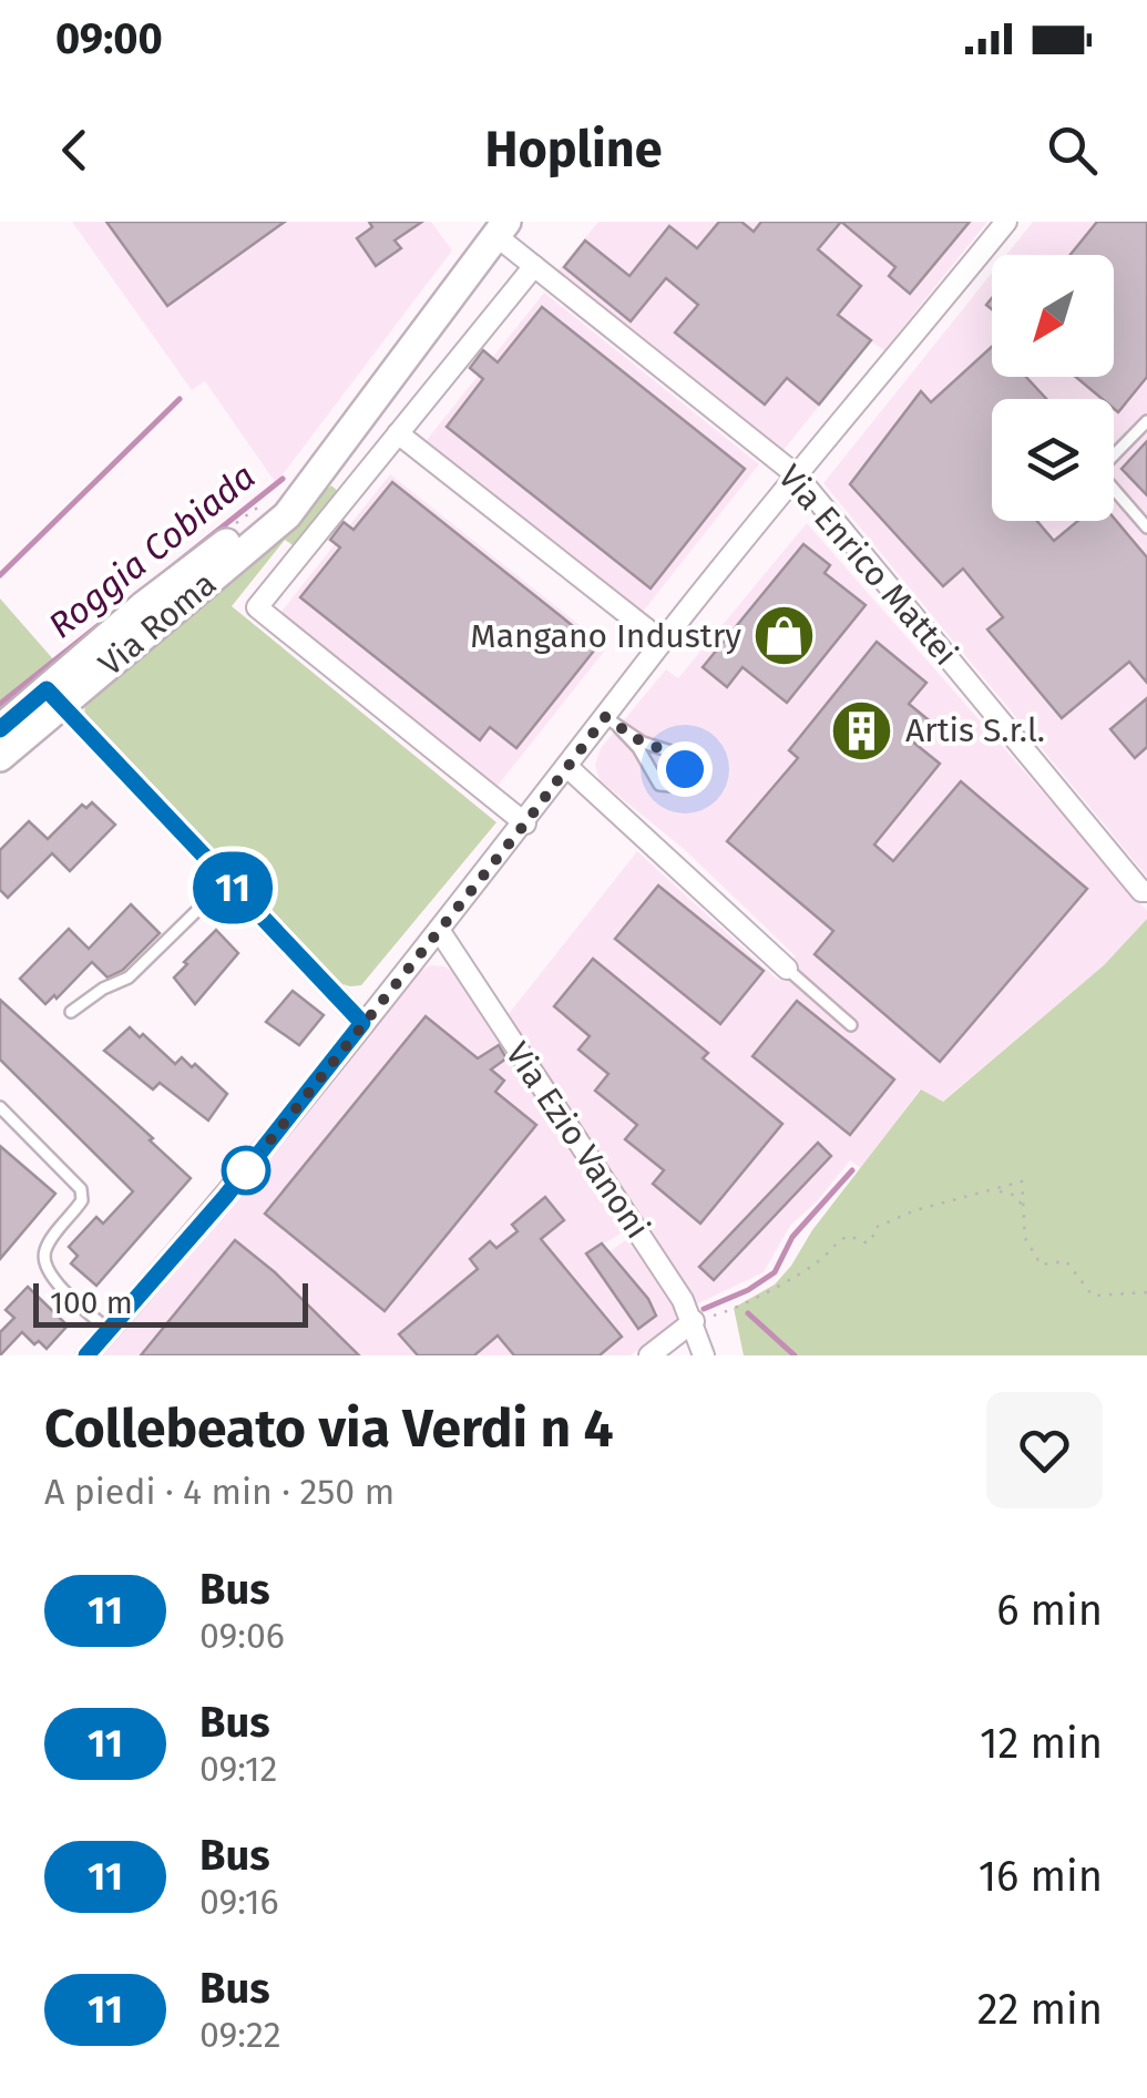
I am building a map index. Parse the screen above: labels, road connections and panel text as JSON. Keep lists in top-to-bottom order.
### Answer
{
  "streets": {
    "street": ["Via Enrico Mattei", "Via Roma", "Via Ezio Vanoni"]
  },
  "crossings": [
    ["Via Enrico Mattei", "Via Roma"]
  ],
  "water": ["Roggia Cobiada"],
  "places": {
    "shop": ["Mangano Industry"],
    "building": ["Artis S.r.l."]
  },
  "lines": ["bus line 11"],
  "scale_bar": "100 m",
  "north": "bottom left",
  "page": {
    "status": "09:00",
    "header": "Hopline",
    "on_map": "11",
    "scale": "100 m",
    "heading": ["Collebeato via Verdi n 4", "A piedi · 4 min · 250 m"],
    "list": [
      {
        "mark": "11",
        "name": "Bus",
        "note": "09:06",
        "value": "6 min"
      },
      {
        "mark": "11",
        "name": "Bus",
        "note": "09:12",
        "value": "12 min"
      },
      {
        "mark": "11",
        "name": "Bus",
        "note": "09:16",
        "value": "16 min"
      },
      {
        "mark": "11",
        "name": "Bus",
        "note": "09:22",
        "value": "22 min"
      }
    ]
  }
}
